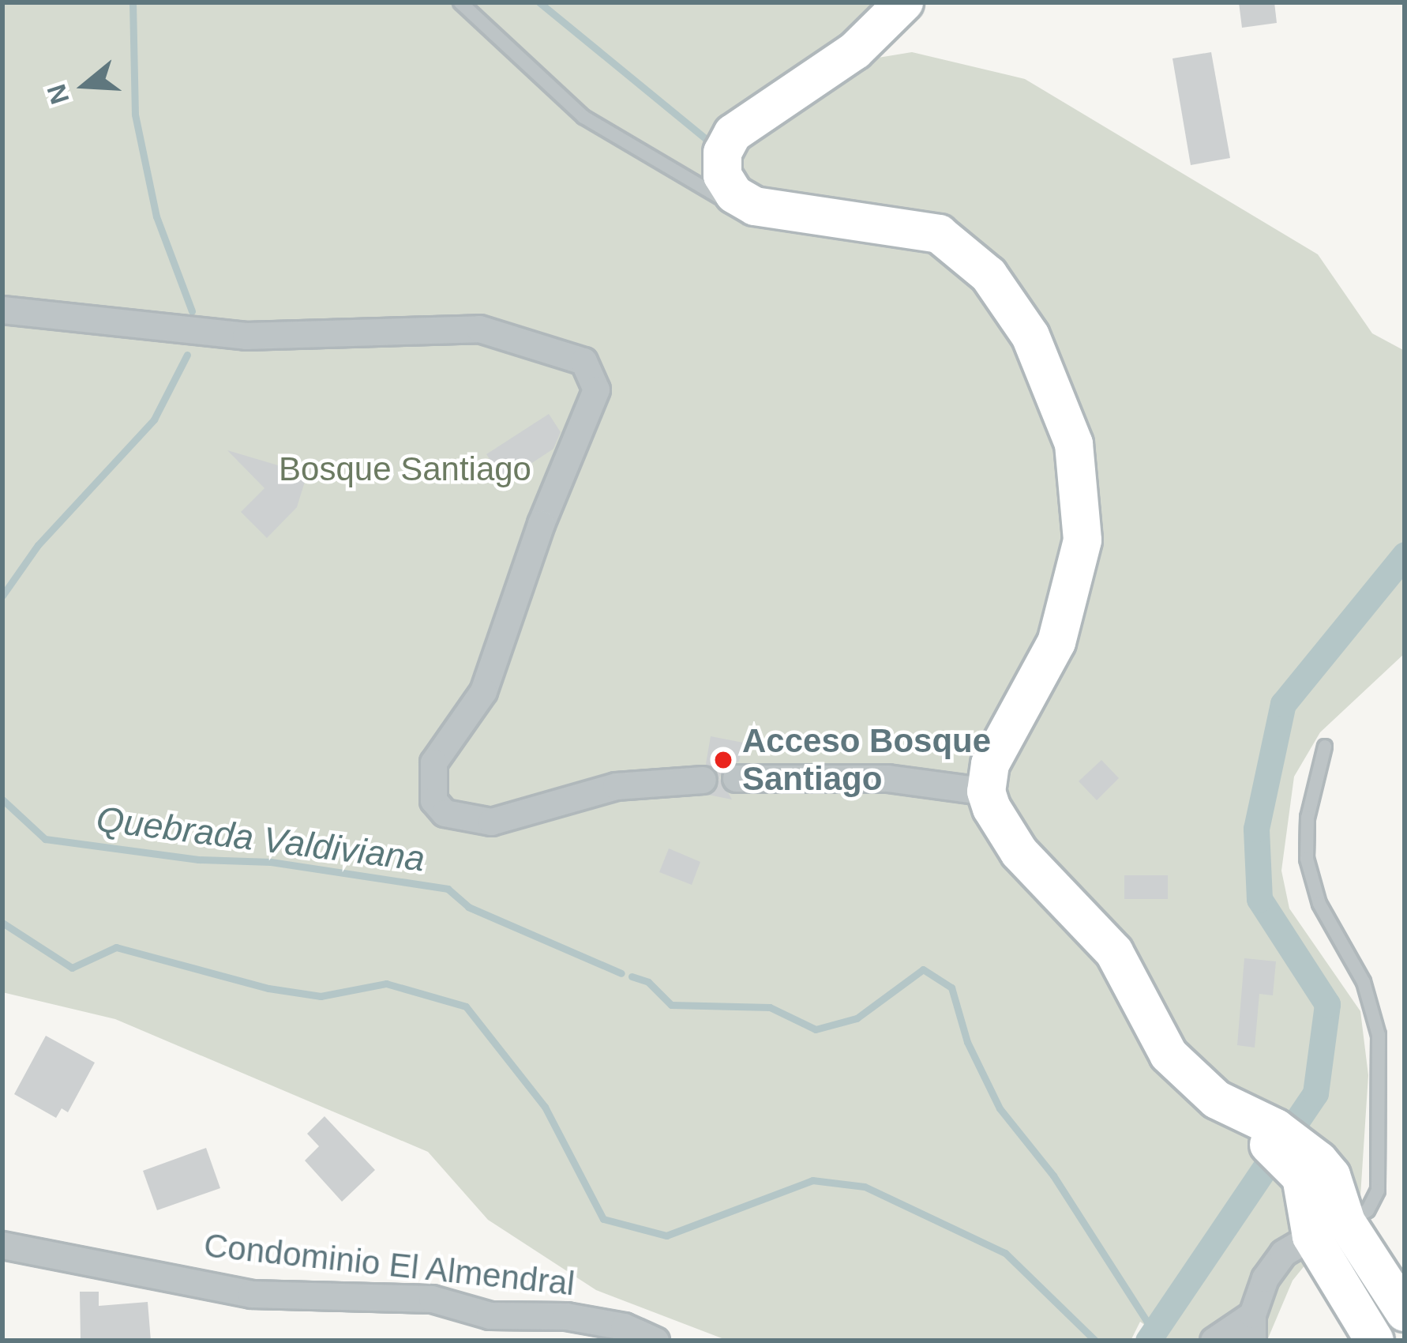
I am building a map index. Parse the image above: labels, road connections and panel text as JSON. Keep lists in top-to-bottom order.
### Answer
{
  "streets": {
    "street": ["Condominio El Almendral"]
  },
  "water": ["Quebrada Valdiviana"],
  "parks": ["Bosque Santiago"],
  "places": ["Acceso Bosque Santiago"],
  "north": "left"
}
